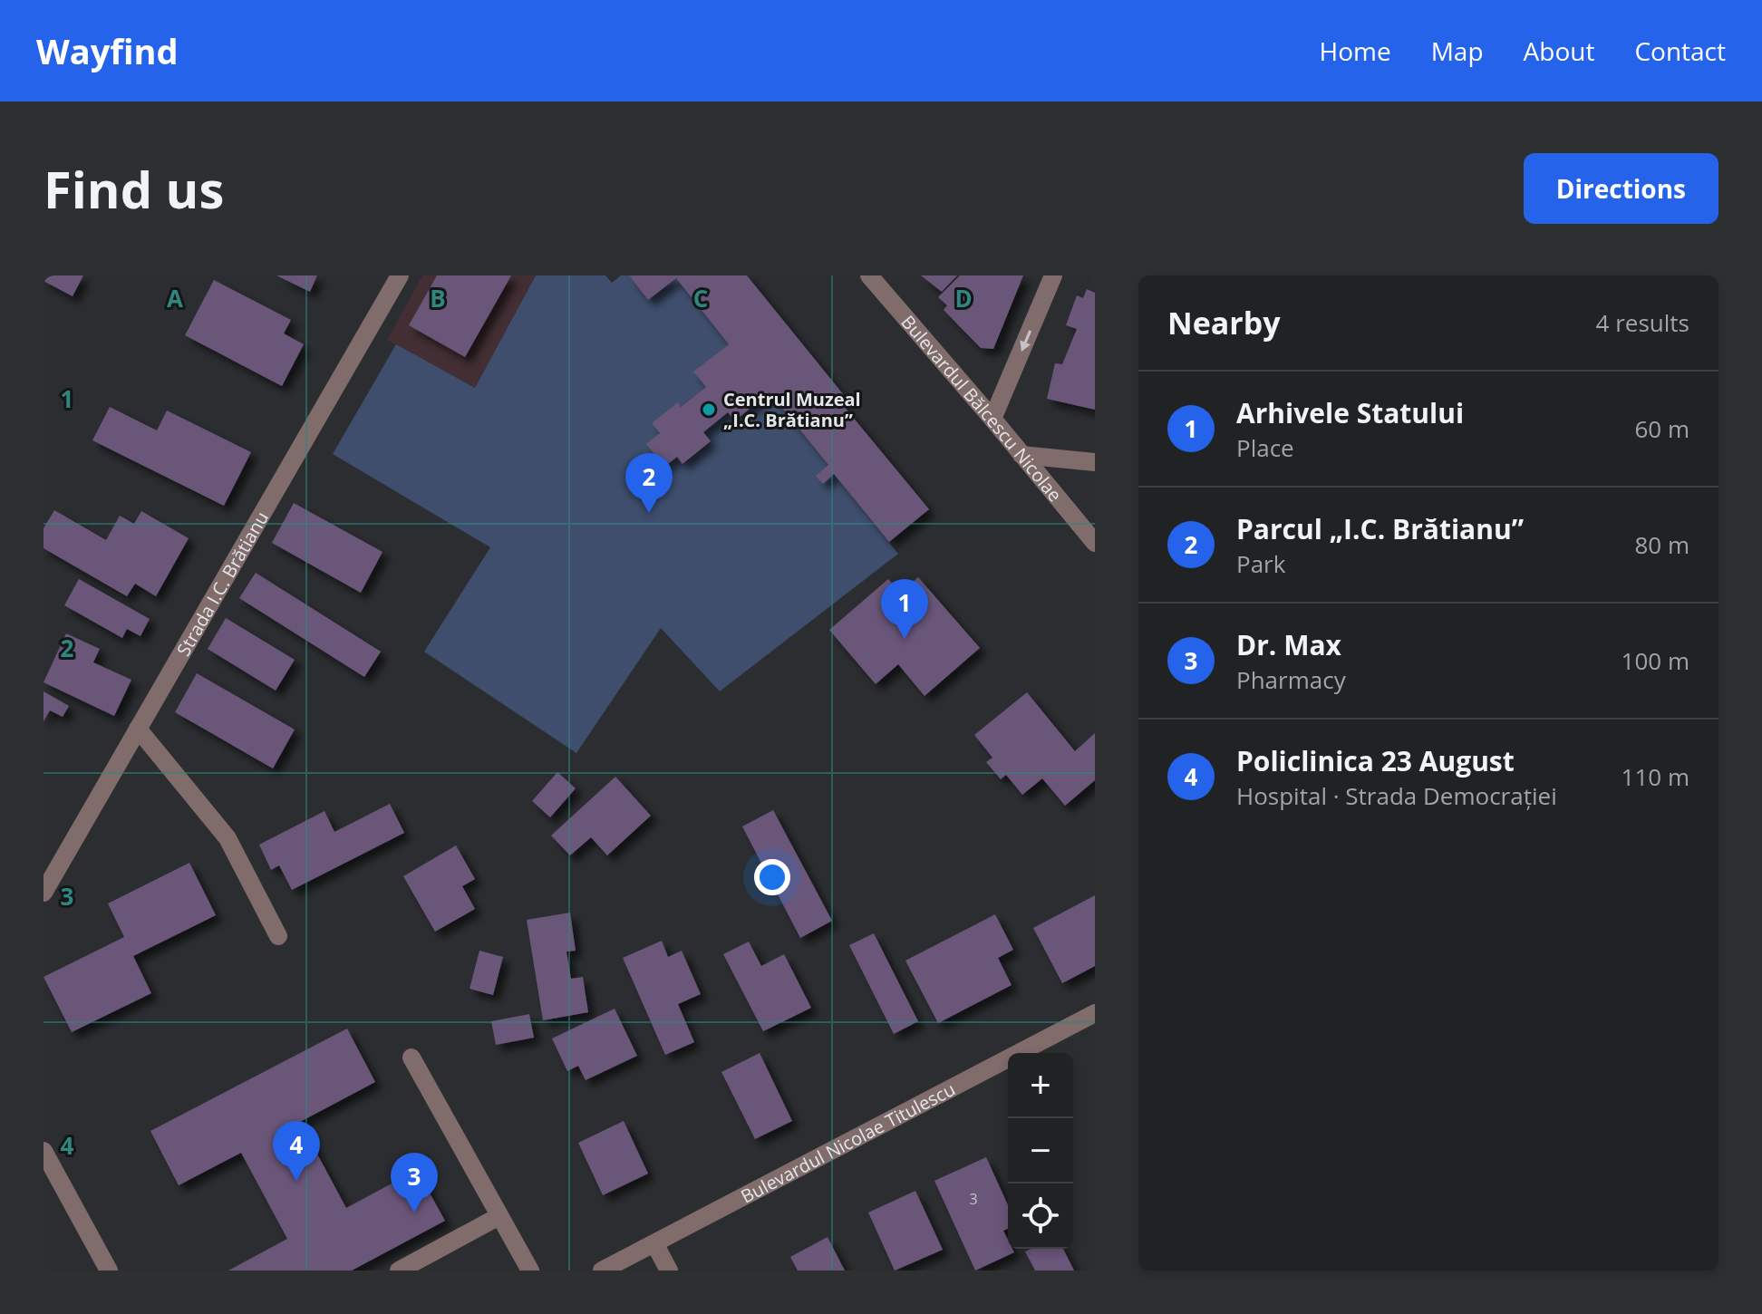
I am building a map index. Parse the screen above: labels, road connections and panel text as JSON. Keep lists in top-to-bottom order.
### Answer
{
  "streets": {
    "street": ["Bulevardul Bălcescu Nicolae", "Strada I.C. Brătianu", "Bulevardul Nicolae Titulescu"]
  },
  "places": ["Centrul Muzeal „I.C. Brătianu”"],
  "house_numbers": ["3"],
  "page": {
    "header": "Wayfind",
    "nav": [
      "Home",
      "Map",
      "About",
      "Contact"
    ],
    "buttons": "Directions",
    "title": "Find us",
    "heading": ["Nearby", "4 results"],
    "list": [
      {
        "mark": "1",
        "name": "Arhivele Statului",
        "note": "Place",
        "value": "60 m"
      },
      {
        "mark": "2",
        "name": "Parcul „I.C. Brătianu”",
        "note": "Park",
        "value": "80 m"
      },
      {
        "mark": "3",
        "name": "Dr. Max",
        "note": "Pharmacy",
        "value": "100 m"
      },
      {
        "mark": "4",
        "name": "Policlinica 23 August",
        "note": "Hospital · Strada Democrației",
        "value": "110 m"
      }
    ],
    "pins": [
      "2",
      "1",
      "4",
      "3"
    ],
    "map_buttons": ["+", "−"]
  },
  "grid": {
    "columns": [
      "A",
      "B",
      "C",
      "D"
    ],
    "rows": [
      "1",
      "2",
      "3",
      "4"
    ]
  }
}
